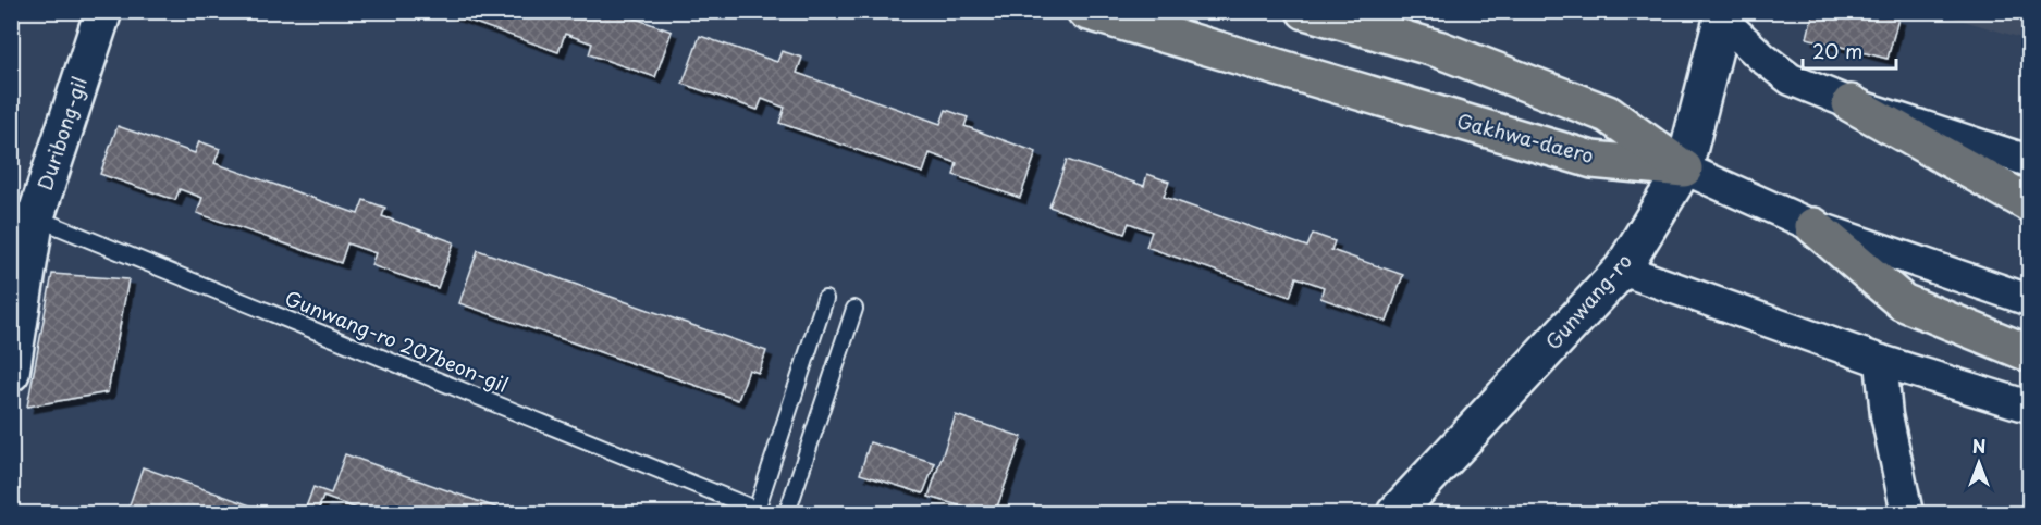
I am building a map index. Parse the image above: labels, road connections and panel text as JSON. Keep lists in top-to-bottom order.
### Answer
{
  "streets": {
    "main road": ["Duribong-gil", "Gakhwa-daero", "Gunwang-ro"],
    "lane": ["Gunwang-ro 207beon-gil"]
  },
  "crossings": [
    ["Duribong-gil", "Gunwang-ro 207beon-gil"],
    ["Gakhwa-daero", "Gunwang-ro"]
  ],
  "scale_bar": "20 m",
  "north": "top"
}
